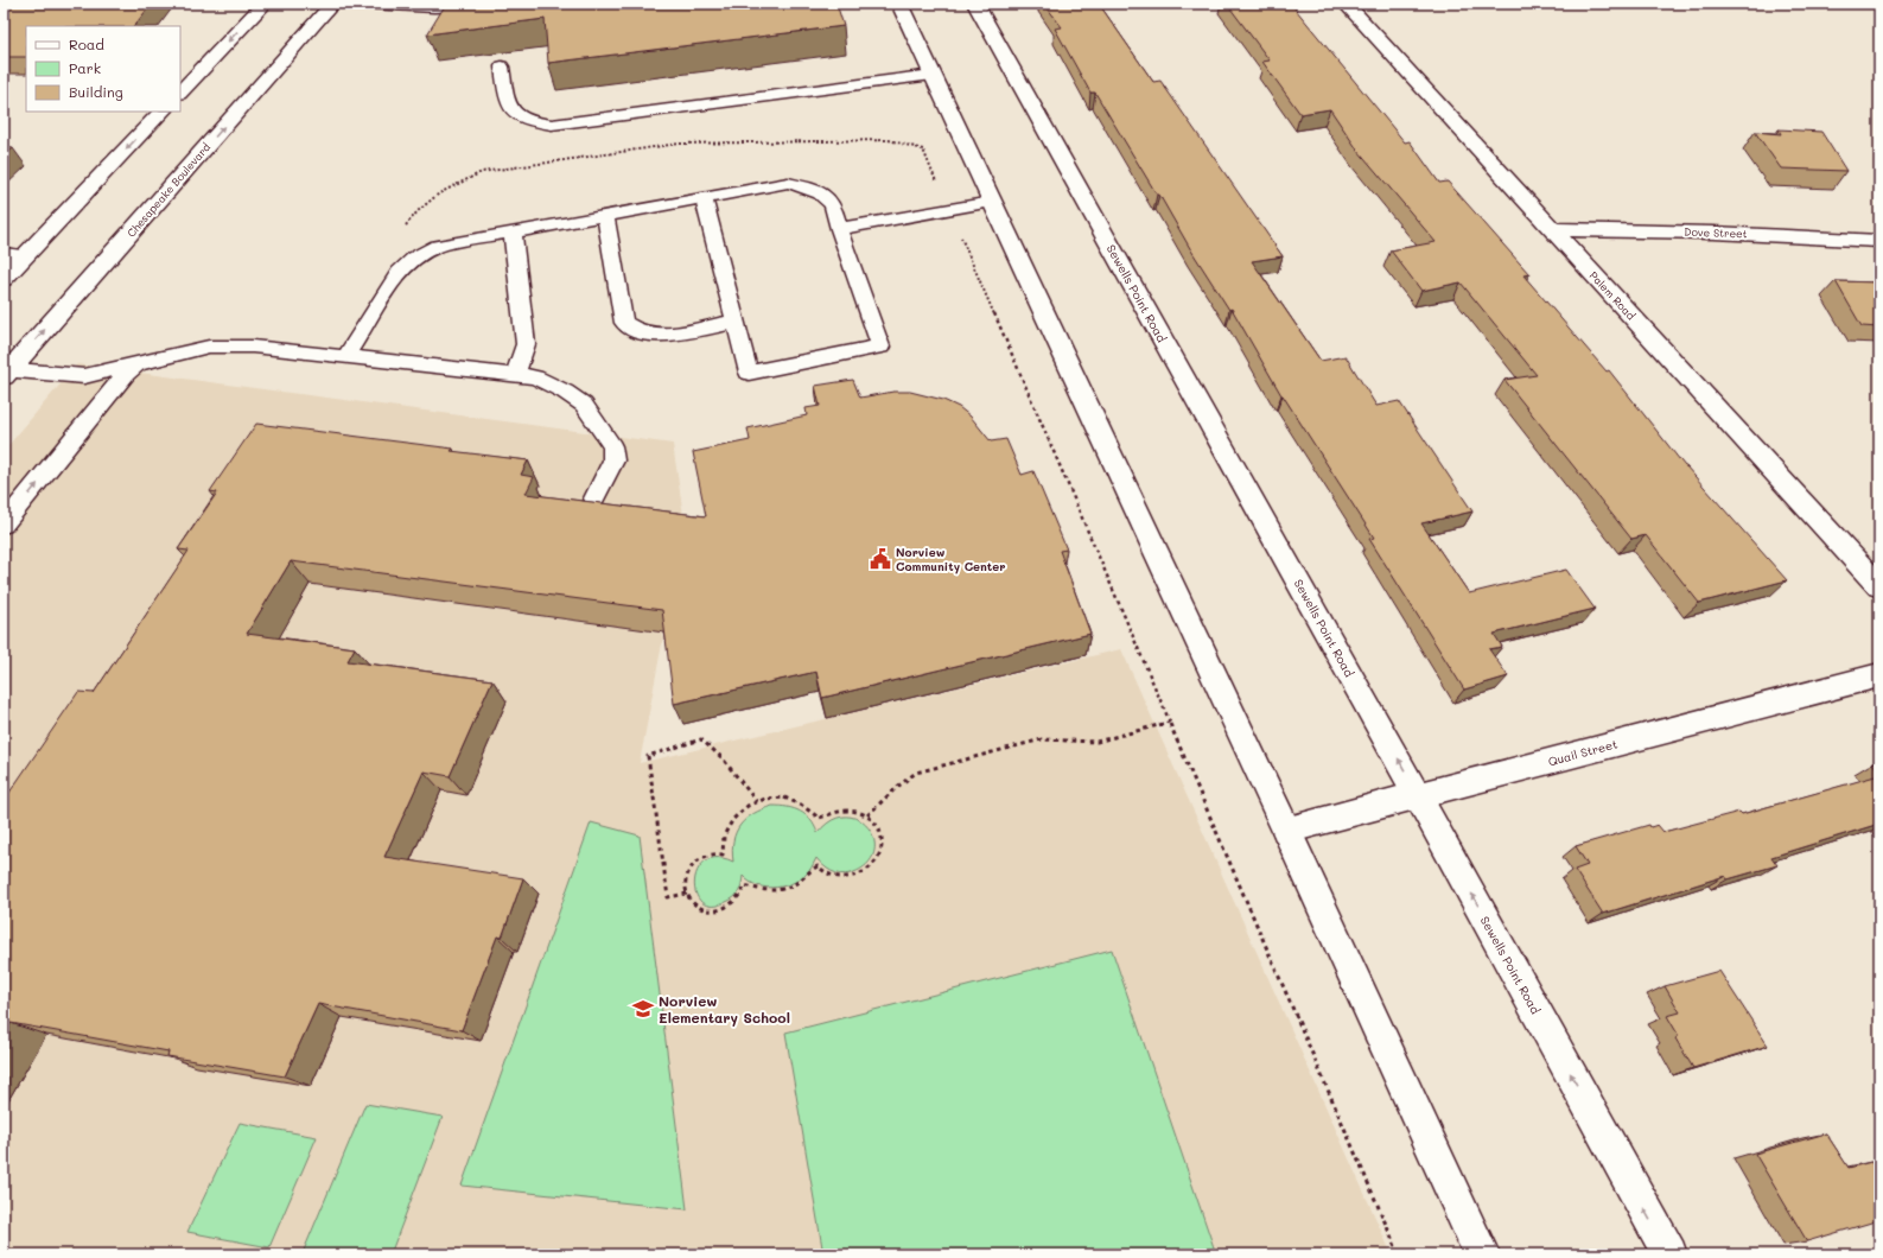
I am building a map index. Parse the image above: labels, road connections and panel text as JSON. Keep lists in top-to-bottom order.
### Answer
{
  "streets": {
    "street": [
      "Chesapeake Boulevard",
      "Dove Street",
      "Sewells Point Road",
      "Palem Road",
      "Quail Street"
    ]
  },
  "crossings": [
    ["Dove Street", "Palem Road"],
    ["Sewells Point Road", "Quail Street"]
  ],
  "places": {
    "public building": ["Norview Community Center"],
    "school or university": ["Norview Elementary School"]
  },
  "legend": ["Road", "Park", "Building"]
}
